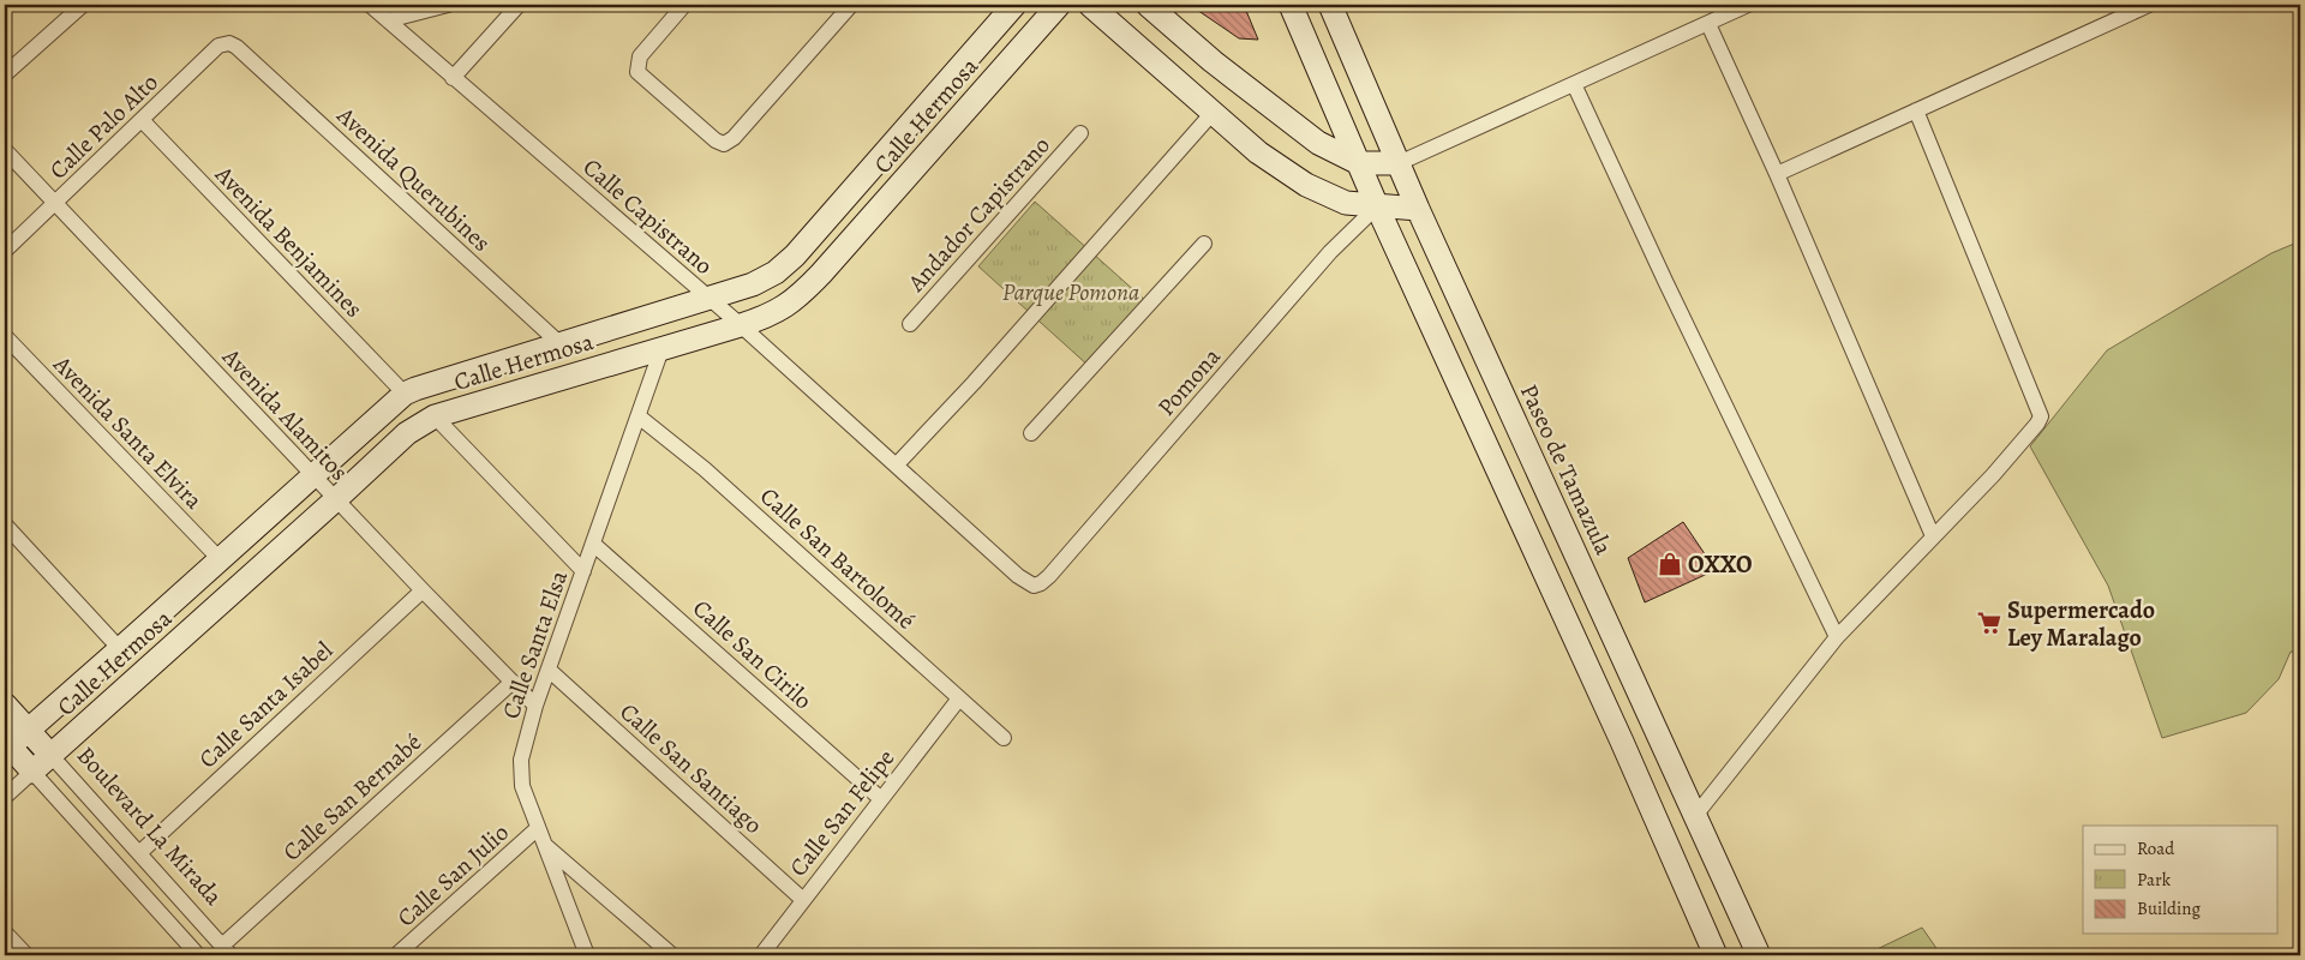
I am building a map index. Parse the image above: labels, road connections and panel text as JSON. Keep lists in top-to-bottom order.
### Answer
{
  "streets": {
    "street": [
      "Calle Hermosa",
      "Calle Palo Alto",
      "Avenida Querubines",
      "Andador Capistrano",
      "Calle Capistrano",
      "Avenida Benjamines",
      "Pomona",
      "Avenida Alamitos",
      "Avenida Santa Elvira",
      "Paseo de Tamazula",
      "Calle San Bartolomé",
      "Calle Santa Elsa",
      "Calle San Cirilo",
      "Calle Santa Isabel",
      "Calle San Santiago",
      "Calle San Bernabé",
      "Calle San Felipe",
      "Boulevard La Mirada",
      "Calle San Julio"
    ]
  },
  "crossings": [
    ["Calle Hermosa", "Avenida Querubines"],
    ["Calle Hermosa", "Calle Capistrano"],
    ["Calle Hermosa", "Avenida Benjamines"],
    ["Calle Hermosa", "Avenida Alamitos"],
    ["Calle Hermosa", "Avenida Santa Elvira"],
    ["Calle Hermosa", "Calle Santa Elsa"],
    ["Calle Hermosa", "Boulevard La Mirada"],
    ["Calle Palo Alto", "Avenida Querubines"],
    ["Calle Palo Alto", "Avenida Benjamines"],
    ["Calle Palo Alto", "Avenida Alamitos"],
    ["Calle Capistrano", "Pomona"],
    ["Avenida Alamitos", "Calle Santa Elsa"],
    ["Avenida Alamitos", "Calle Santa Isabel"],
    ["Avenida Alamitos", "Calle San Bernabé"],
    ["Calle San Bartolomé", "Calle Santa Elsa"],
    ["Calle San Bartolomé", "Calle San Felipe"],
    ["Calle Santa Elsa", "Calle San Cirilo"],
    ["Calle Santa Elsa", "Calle San Santiago"],
    ["Calle Santa Elsa", "Calle San Julio"],
    ["Calle San Cirilo", "Calle San Felipe"],
    ["Calle Santa Isabel", "Boulevard La Mirada"],
    ["Calle San Santiago", "Calle San Felipe"],
    ["Calle San Bernabé", "Boulevard La Mirada"]
  ],
  "parks": ["Parque Pomona"],
  "places": {
    "shop": ["OXXO"],
    "supermarket": ["Supermercado Ley Maralago"]
  },
  "legend": ["Road", "Park", "Building"]
}
